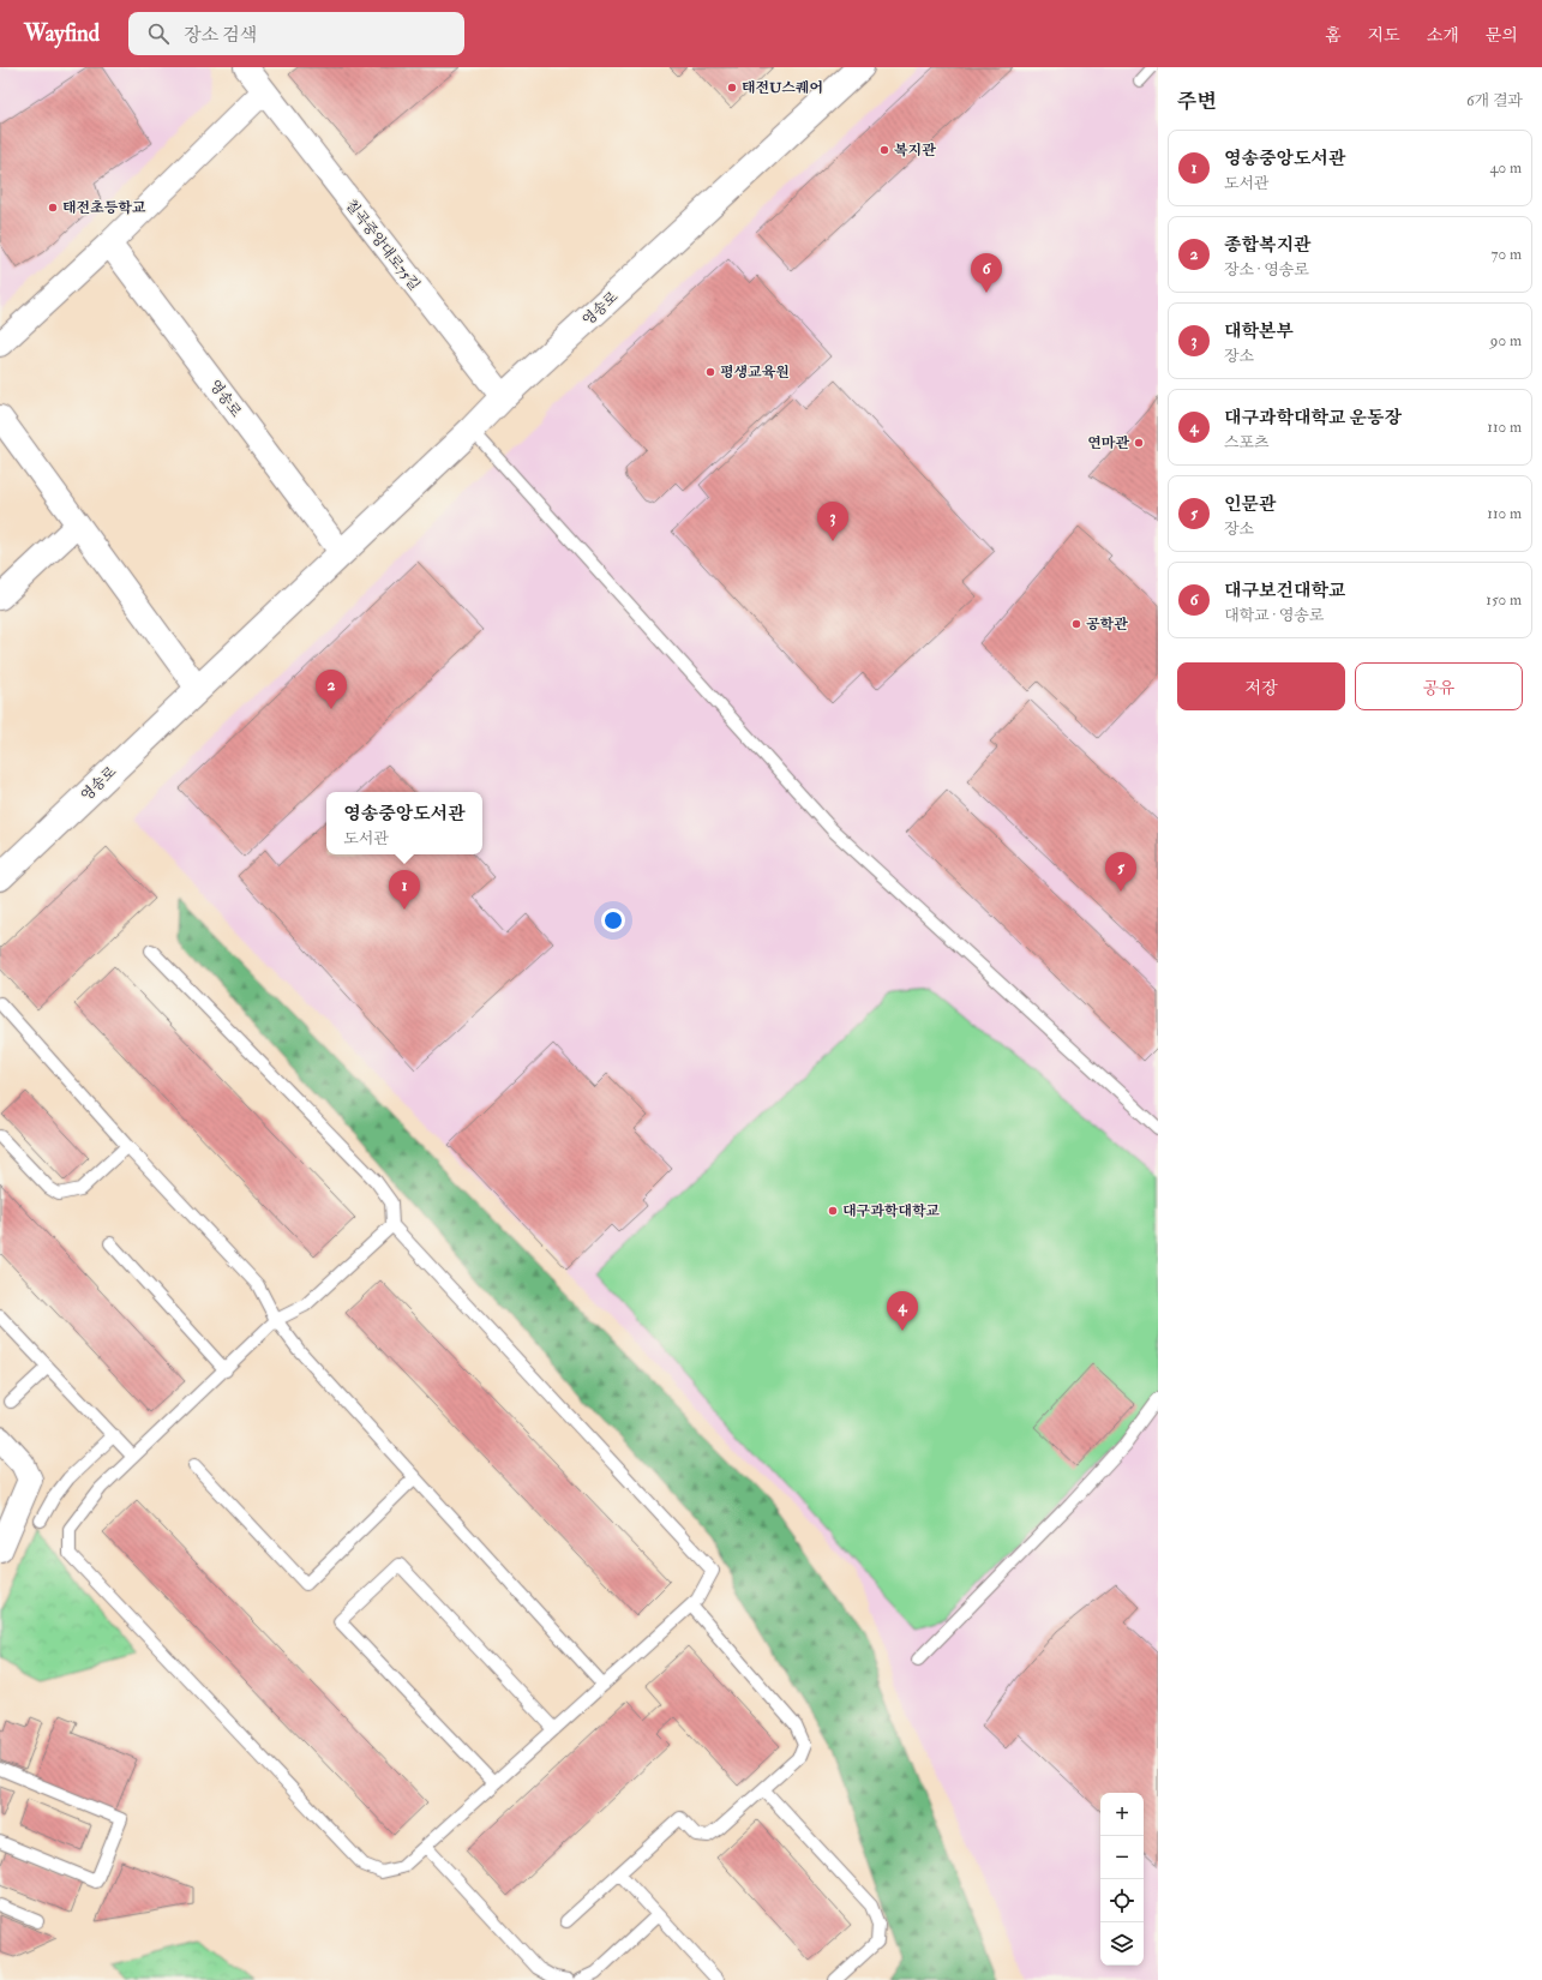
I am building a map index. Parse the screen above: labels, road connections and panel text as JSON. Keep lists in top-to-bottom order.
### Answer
{
  "streets": {
    "main road": ["영송로"],
    "street": ["칠곡중앙대로75길"]
  },
  "crossings": [
    ["칠곡중앙대로75길", "영송로"]
  ],
  "places": [
    "태전U스퀘어",
    "복지관",
    "태전초등학교",
    "평생교육원",
    "연마관",
    "공학관",
    "대구과학대학교"
  ],
  "page": {
    "header": "Wayfind",
    "search": "장소 검색",
    "nav": [
      "홈",
      "지도",
      "소개",
      "문의"
    ],
    "heading": ["주변", "6개 결과"],
    "list": [
      {
        "mark": "1",
        "name": "영송중앙도서관",
        "note": "도서관",
        "value": "40 m"
      },
      {
        "mark": "2",
        "name": "종합복지관",
        "note": "장소 · 영송로",
        "value": "70 m"
      },
      {
        "mark": "3",
        "name": "대학본부",
        "note": "장소",
        "value": "90 m"
      },
      {
        "mark": "4",
        "name": "대구과학대학교 운동장",
        "note": "스포츠",
        "value": "110 m"
      },
      {
        "mark": "5",
        "name": "인문관",
        "note": "장소",
        "value": "110 m"
      },
      {
        "mark": "6",
        "name": "대구보건대학교",
        "note": "대학교 · 영송로",
        "value": "150 m"
      }
    ],
    "pins": [
      "6",
      "3",
      "2",
      "5",
      "1",
      "4"
    ],
    "buttons": ["저장", "공유"],
    "popup": ["영송중앙도서관", "도서관"],
    "map_buttons": ["+", "−"]
  }
}
